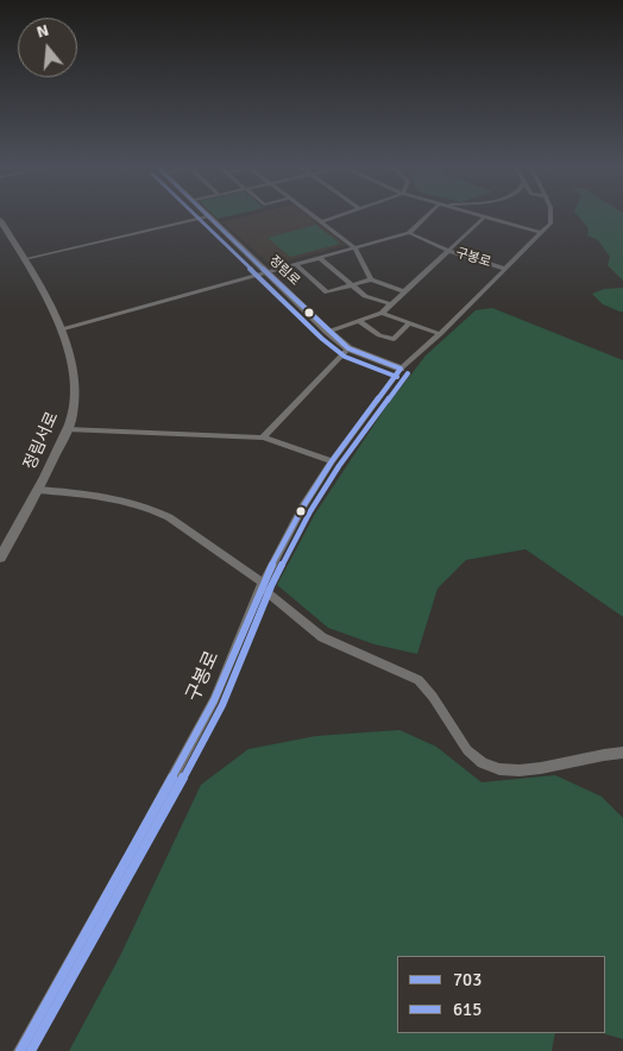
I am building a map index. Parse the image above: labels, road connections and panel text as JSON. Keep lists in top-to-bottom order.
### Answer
{
  "streets": {
    "main road": ["정림로", "정림서로"],
    "street": ["구봉로"]
  },
  "crossings": [
    ["구봉로", "정림로"]
  ],
  "lines": ["transit line 703", "transit line 615"],
  "legend": ["703", "615"],
  "north": "top"
}
